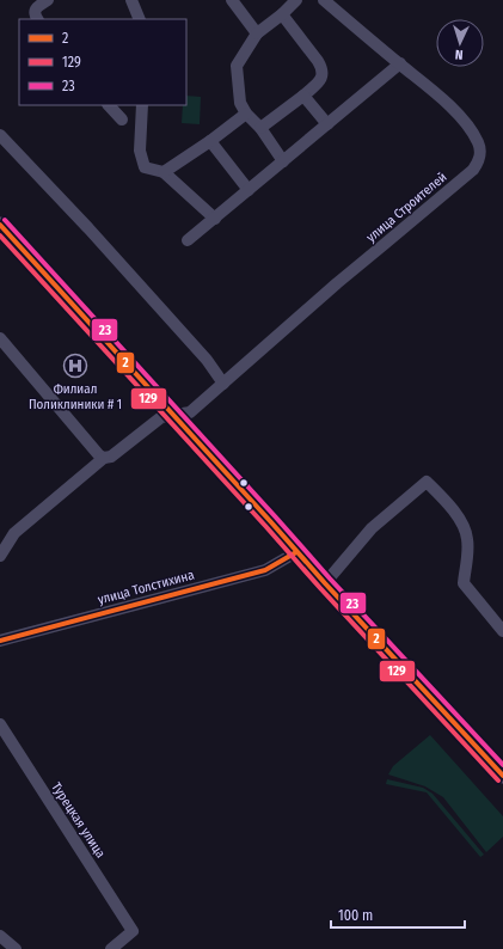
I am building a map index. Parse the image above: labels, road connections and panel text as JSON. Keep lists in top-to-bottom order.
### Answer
{
  "streets": {
    "street": ["улица Строителей", "улица Толстихина", "Турецкая улица"]
  },
  "places": {
    "hospital": ["Филиал Поликлиники # 1"]
  },
  "lines": ["transit line 23", "transit line 2", "transit line 129"],
  "legend": ["2", "129", "23"],
  "scale_bar": "100 m",
  "north": "bottom"
}
